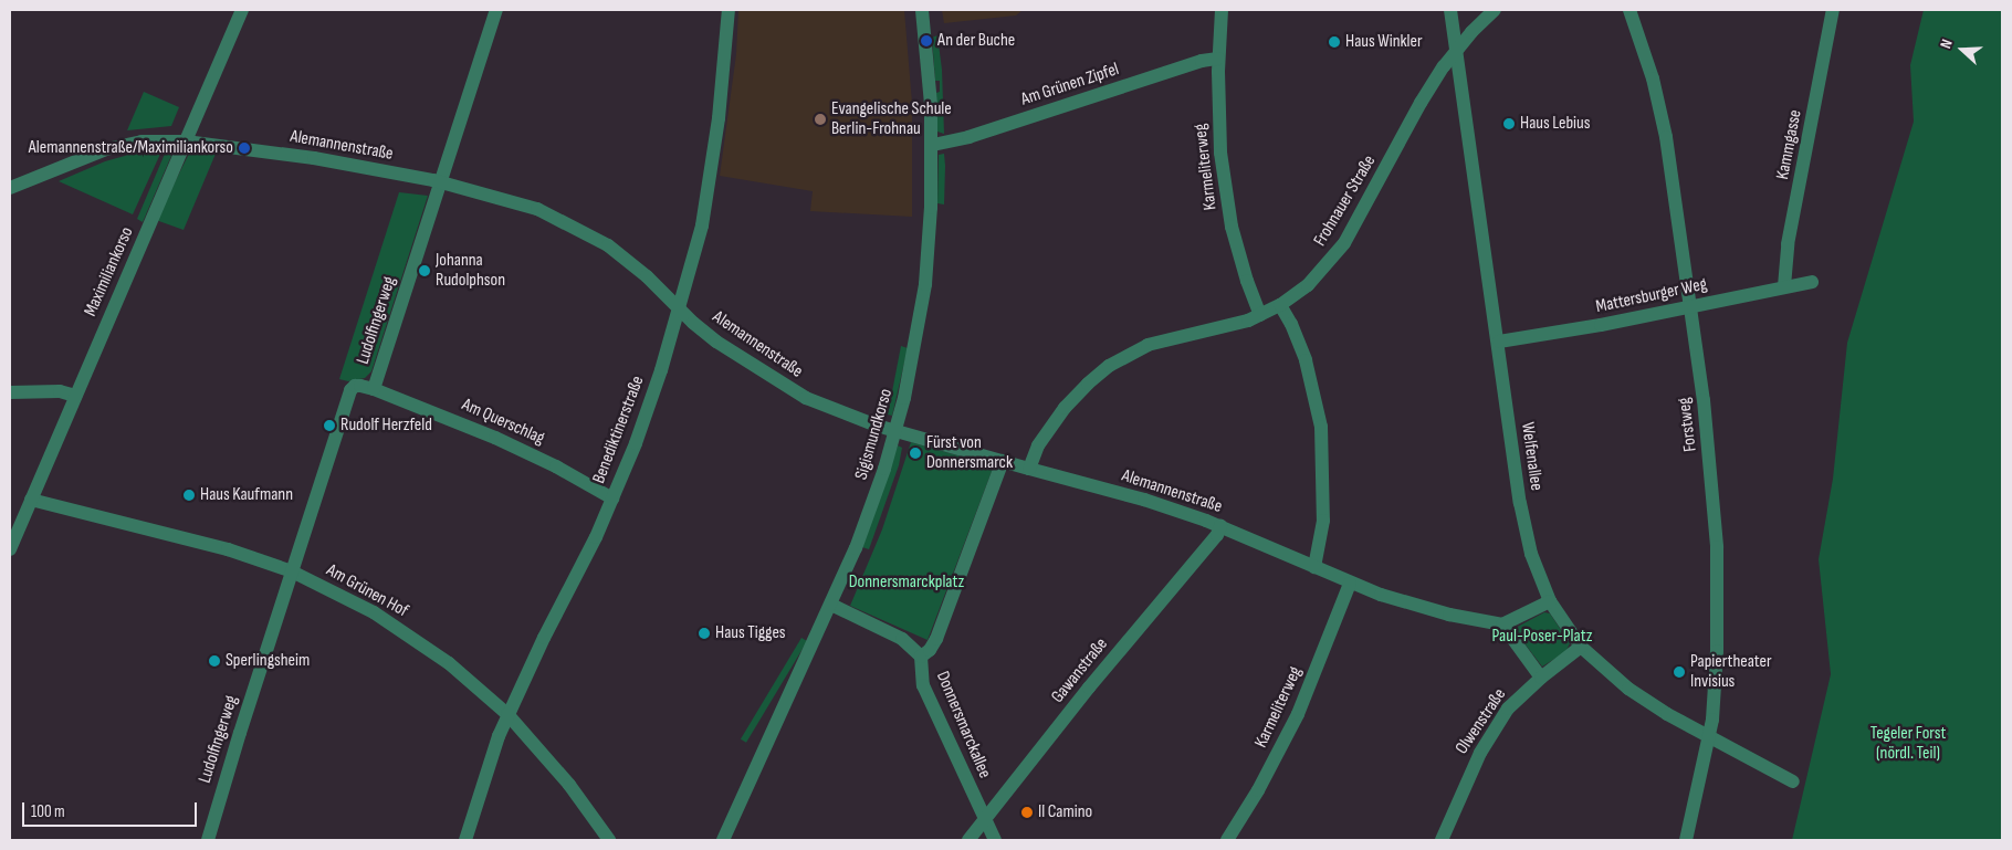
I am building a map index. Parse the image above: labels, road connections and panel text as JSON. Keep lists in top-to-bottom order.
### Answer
{
  "streets": {
    "street": [
      "Am Grünen Zipfel",
      "Kammgasse",
      "Alemannenstraße",
      "Karmeliterweg",
      "Frohnauer Straße",
      "Maximiliankorso",
      "Mattersburger Weg",
      "Ludolfingerweg",
      "Am Querschlag",
      "Forstweg",
      "Benediktinerstraße",
      "Sigismundkorso",
      "Welfenallee",
      "Am Grünen Hof",
      "Gawanstraße",
      "Olwenstraße",
      "Donnersmarckallee"
    ]
  },
  "crossings": [
    ["Am Grünen Zipfel", "Karmeliterweg"],
    ["Am Grünen Zipfel", "Sigismundkorso"],
    ["Kammgasse", "Mattersburger Weg"],
    ["Alemannenstraße", "Karmeliterweg"],
    ["Alemannenstraße", "Frohnauer Straße"],
    ["Alemannenstraße", "Maximiliankorso"],
    ["Alemannenstraße", "Ludolfingerweg"],
    ["Alemannenstraße", "Benediktinerstraße"],
    ["Alemannenstraße", "Sigismundkorso"],
    ["Alemannenstraße", "Gawanstraße"],
    ["Karmeliterweg", "Frohnauer Straße"],
    ["Frohnauer Straße", "Welfenallee"],
    ["Maximiliankorso", "Am Grünen Hof"],
    ["Mattersburger Weg", "Forstweg"],
    ["Mattersburger Weg", "Welfenallee"],
    ["Ludolfingerweg", "Am Querschlag"],
    ["Ludolfingerweg", "Am Grünen Hof"],
    ["Am Querschlag", "Benediktinerstraße"],
    ["Forstweg", "Welfenallee"],
    ["Benediktinerstraße", "Am Grünen Hof"],
    ["Sigismundkorso", "Donnersmarckallee"],
    ["Welfenallee", "Olwenstraße"],
    ["Gawanstraße", "Donnersmarckallee"]
  ],
  "parks": ["Donnersmarckplatz", "Paul-Poser-Platz", "Tegeler Forst (nördl. Teil)"],
  "places": [
    "An der Buche",
    "Haus Winkler",
    "Evangelische Schule Berlin-Frohnau",
    "Haus Lebius",
    "Alemannenstraße/Maximiliankorso",
    "Johanna Rudolphson",
    "Rudolf Herzfeld",
    "Fürst von Donnersmarck",
    "Haus Kaufmann",
    "Haus Tigges",
    "Sperlingsheim",
    "Papiertheater Invisius",
    "Il Camino"
  ],
  "scale_bar": "100 m",
  "north": "left"
}
